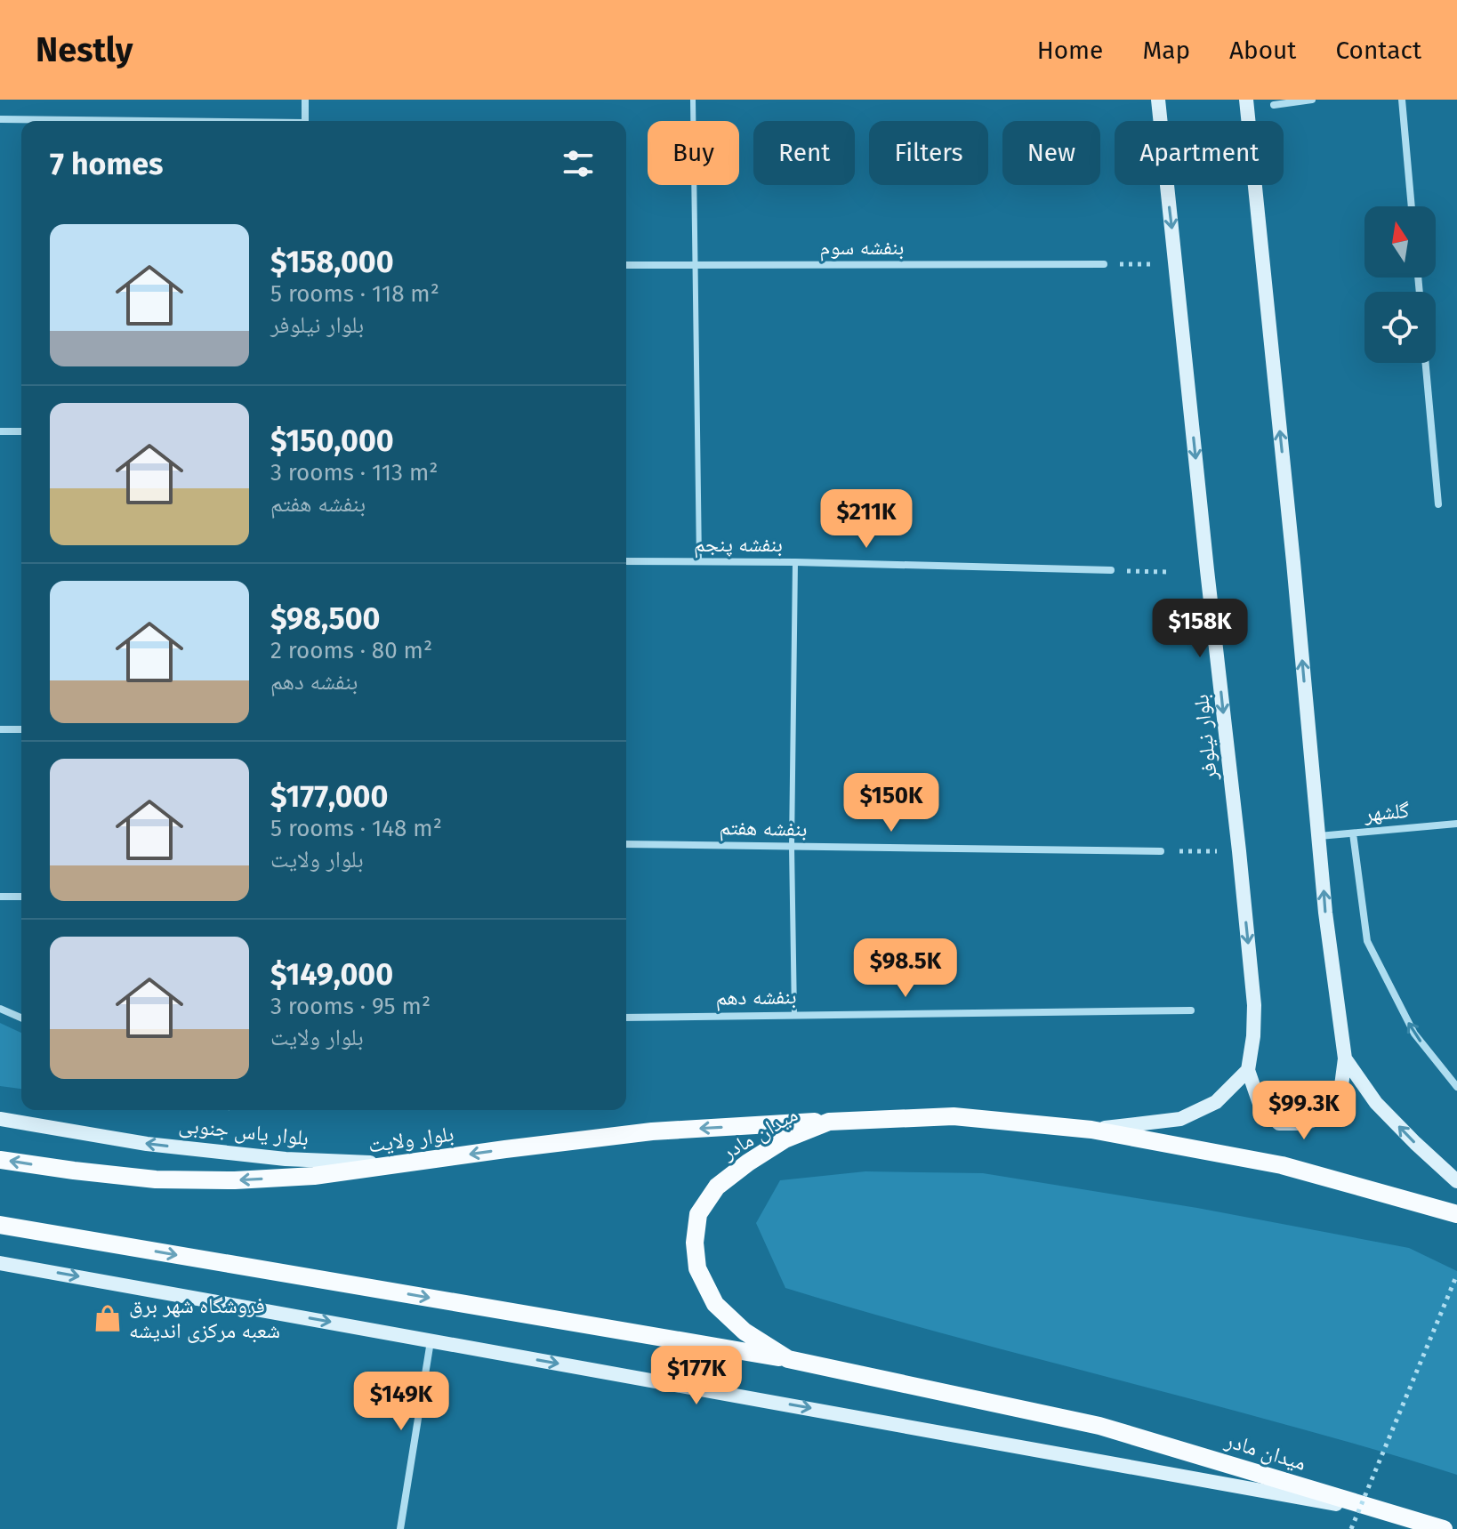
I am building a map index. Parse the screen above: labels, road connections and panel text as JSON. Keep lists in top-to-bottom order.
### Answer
{
  "streets": {
    "main road": [
      "بلوار نیلوفر",
      "بلوار یاس جنوبی",
      "میدان مادر",
      "بلوار ولایت"
    ],
    "street": [
      "بنفشه سوم",
      "بنفشه پنجم",
      "گلشهر",
      "بنفشه هفتم",
      "بنفشه دهم"
    ]
  },
  "crossings": [
    ["بلوار یاس جنوبی", "بلوار ولایت"],
    ["میدان مادر", "بلوار ولایت"]
  ],
  "places": {
    "shop": ["فروشگاه شهر برق شعبه مرکزی اندیشه"]
  },
  "north": "top",
  "page": {
    "header": "Nestly",
    "nav": [
      "Home",
      "Map",
      "About",
      "Contact"
    ],
    "chip": [
      "Buy",
      "Rent",
      "Filters",
      "New",
      "Apartment"
    ],
    "heading": "7 homes",
    "list": [
      {
        "name": "$158,000",
        "note": "5 rooms · 118 m² · بلوار نیلوفر"
      },
      {
        "name": "$150,000",
        "note": "3 rooms · 113 m² · بنفشه هفتم"
      },
      {
        "name": "$98,500",
        "note": "2 rooms · 80 m² · بنفشه دهم"
      },
      {
        "name": "$177,000",
        "note": "5 rooms · 148 m² · بلوار ولایت"
      },
      {
        "name": "$149,000",
        "note": "3 rooms · 95 m² · بلوار ولایت"
      }
    ],
    "price": [
      "$211K",
      "$158K",
      "$150K",
      "$98.5K",
      "$99.3K",
      "$177K",
      "$149K"
    ]
  }
}
